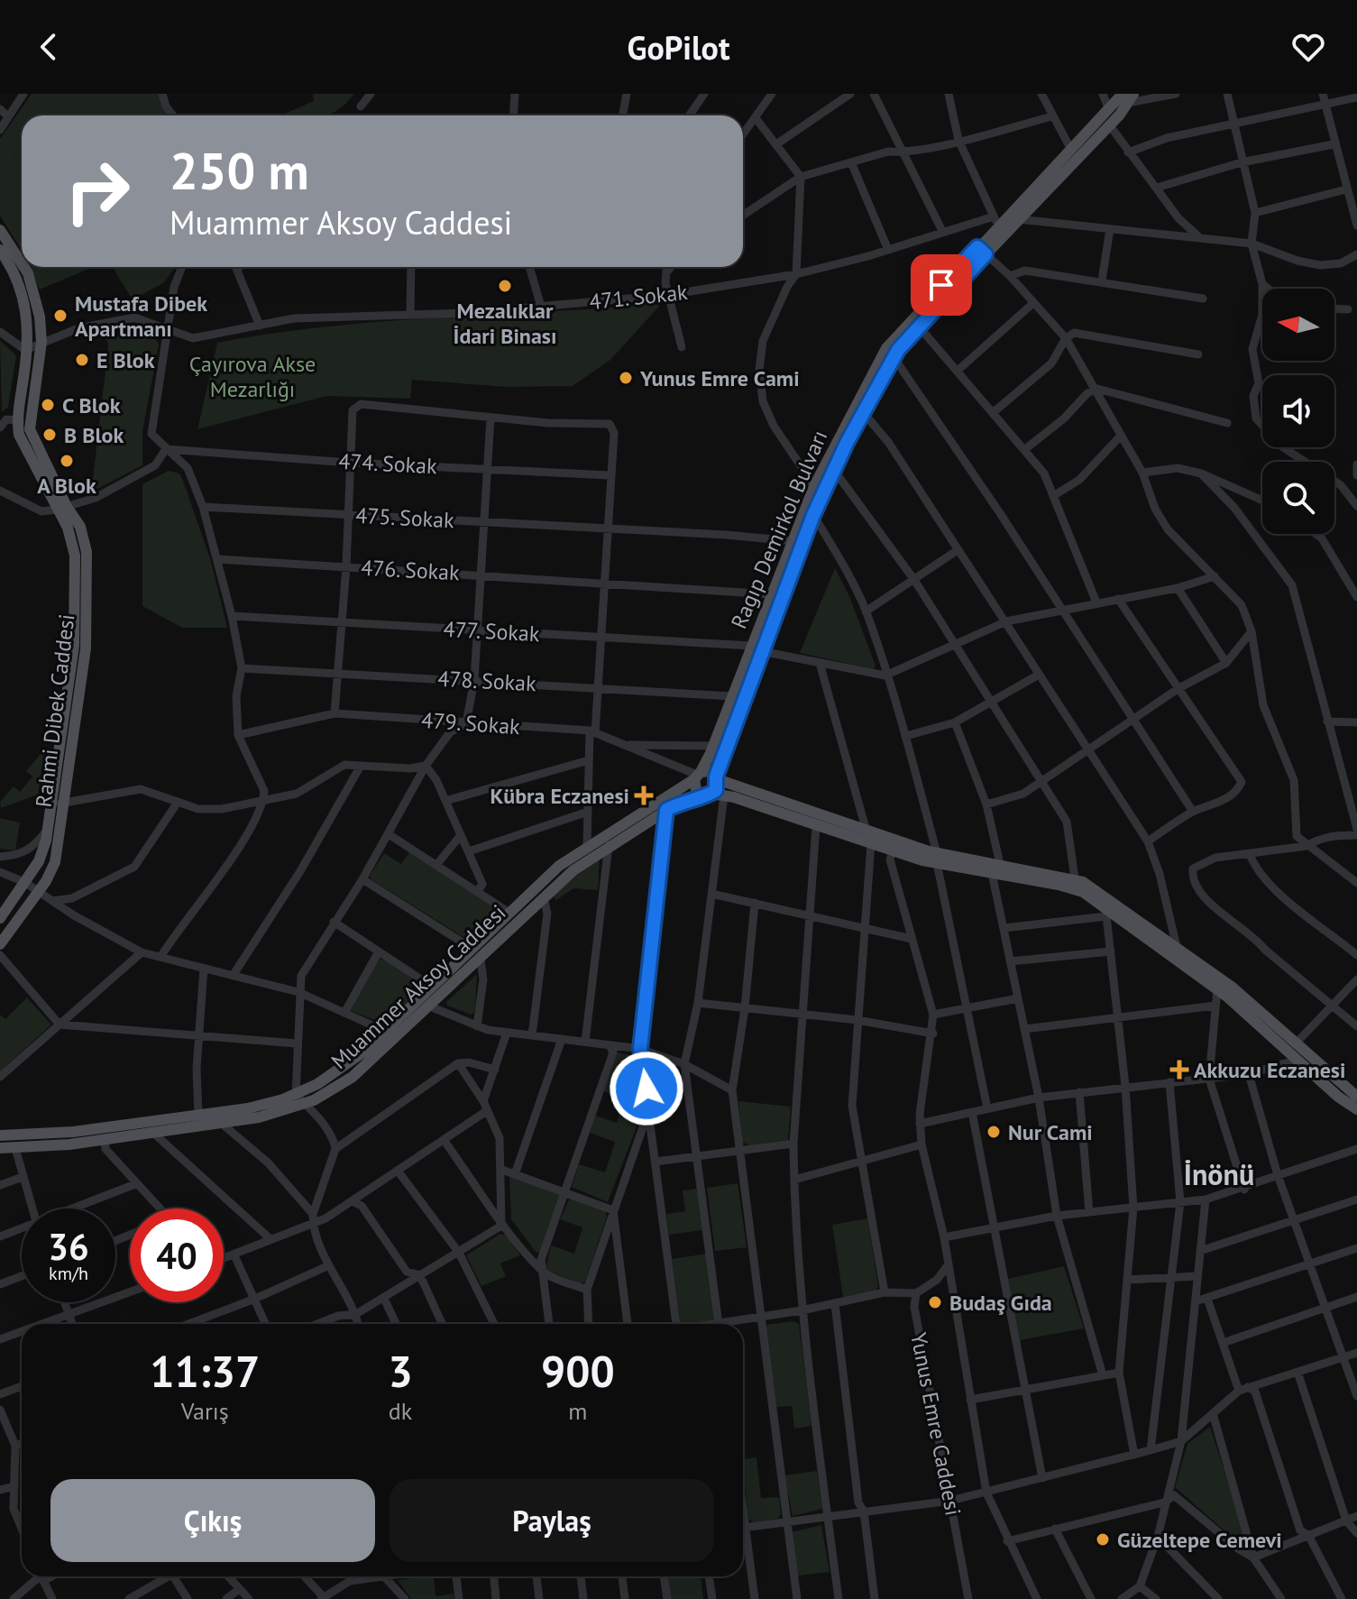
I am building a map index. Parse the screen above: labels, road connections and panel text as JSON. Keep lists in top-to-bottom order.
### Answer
{
  "streets": {
    "main road": ["Ragıp Demirkol Bulvarı", "Rahmi Dibek Caddesi", "Muammer Aksoy Caddesi"],
    "street": [
      "471. Sokak",
      "474. Sokak",
      "475. Sokak",
      "476. Sokak",
      "477. Sokak",
      "478. Sokak",
      "479. Sokak",
      "Yunus Emre Caddesi"
    ]
  },
  "crossings": [
    ["471. Sokak", "Ragıp Demirkol Bulvarı"],
    ["471. Sokak", "Rahmi Dibek Caddesi"],
    ["475. Sokak", "Ragıp Demirkol Bulvarı"],
    ["Ragıp Demirkol Bulvarı", "476. Sokak"],
    ["Ragıp Demirkol Bulvarı", "477. Sokak"],
    ["Ragıp Demirkol Bulvarı", "478. Sokak"],
    ["Ragıp Demirkol Bulvarı", "479. Sokak"],
    ["Ragıp Demirkol Bulvarı", "Muammer Aksoy Caddesi"],
    ["479. Sokak", "Muammer Aksoy Caddesi"]
  ],
  "districts": ["İnönü"],
  "parks": ["Çayırova Akse Mezarlığı"],
  "places": {
    "other": [
      "Mezalıklar İdari Binası",
      "Mustafa Dibek Apartmanı",
      "E Blok",
      "Yunus Emre Cami",
      "C Blok",
      "B Blok",
      "A Blok",
      "Nur Cami",
      "Budaş Gıda",
      "Güzeltepe Cemevi"
    ],
    "health": ["Kübra Eczanesi", "Akkuzu Eczanesi"]
  },
  "north": "left",
  "page": {
    "header": "GoPilot",
    "turn": ["250 m", "Muammer Aksoy Caddesi"],
    "speed": "36 km/h",
    "limit": "40",
    "eta": [
      "11:37",
      "Varış",
      "3",
      "dk",
      "900",
      "m"
    ],
    "buttons": ["Çıkış", "Paylaş"]
  }
}
